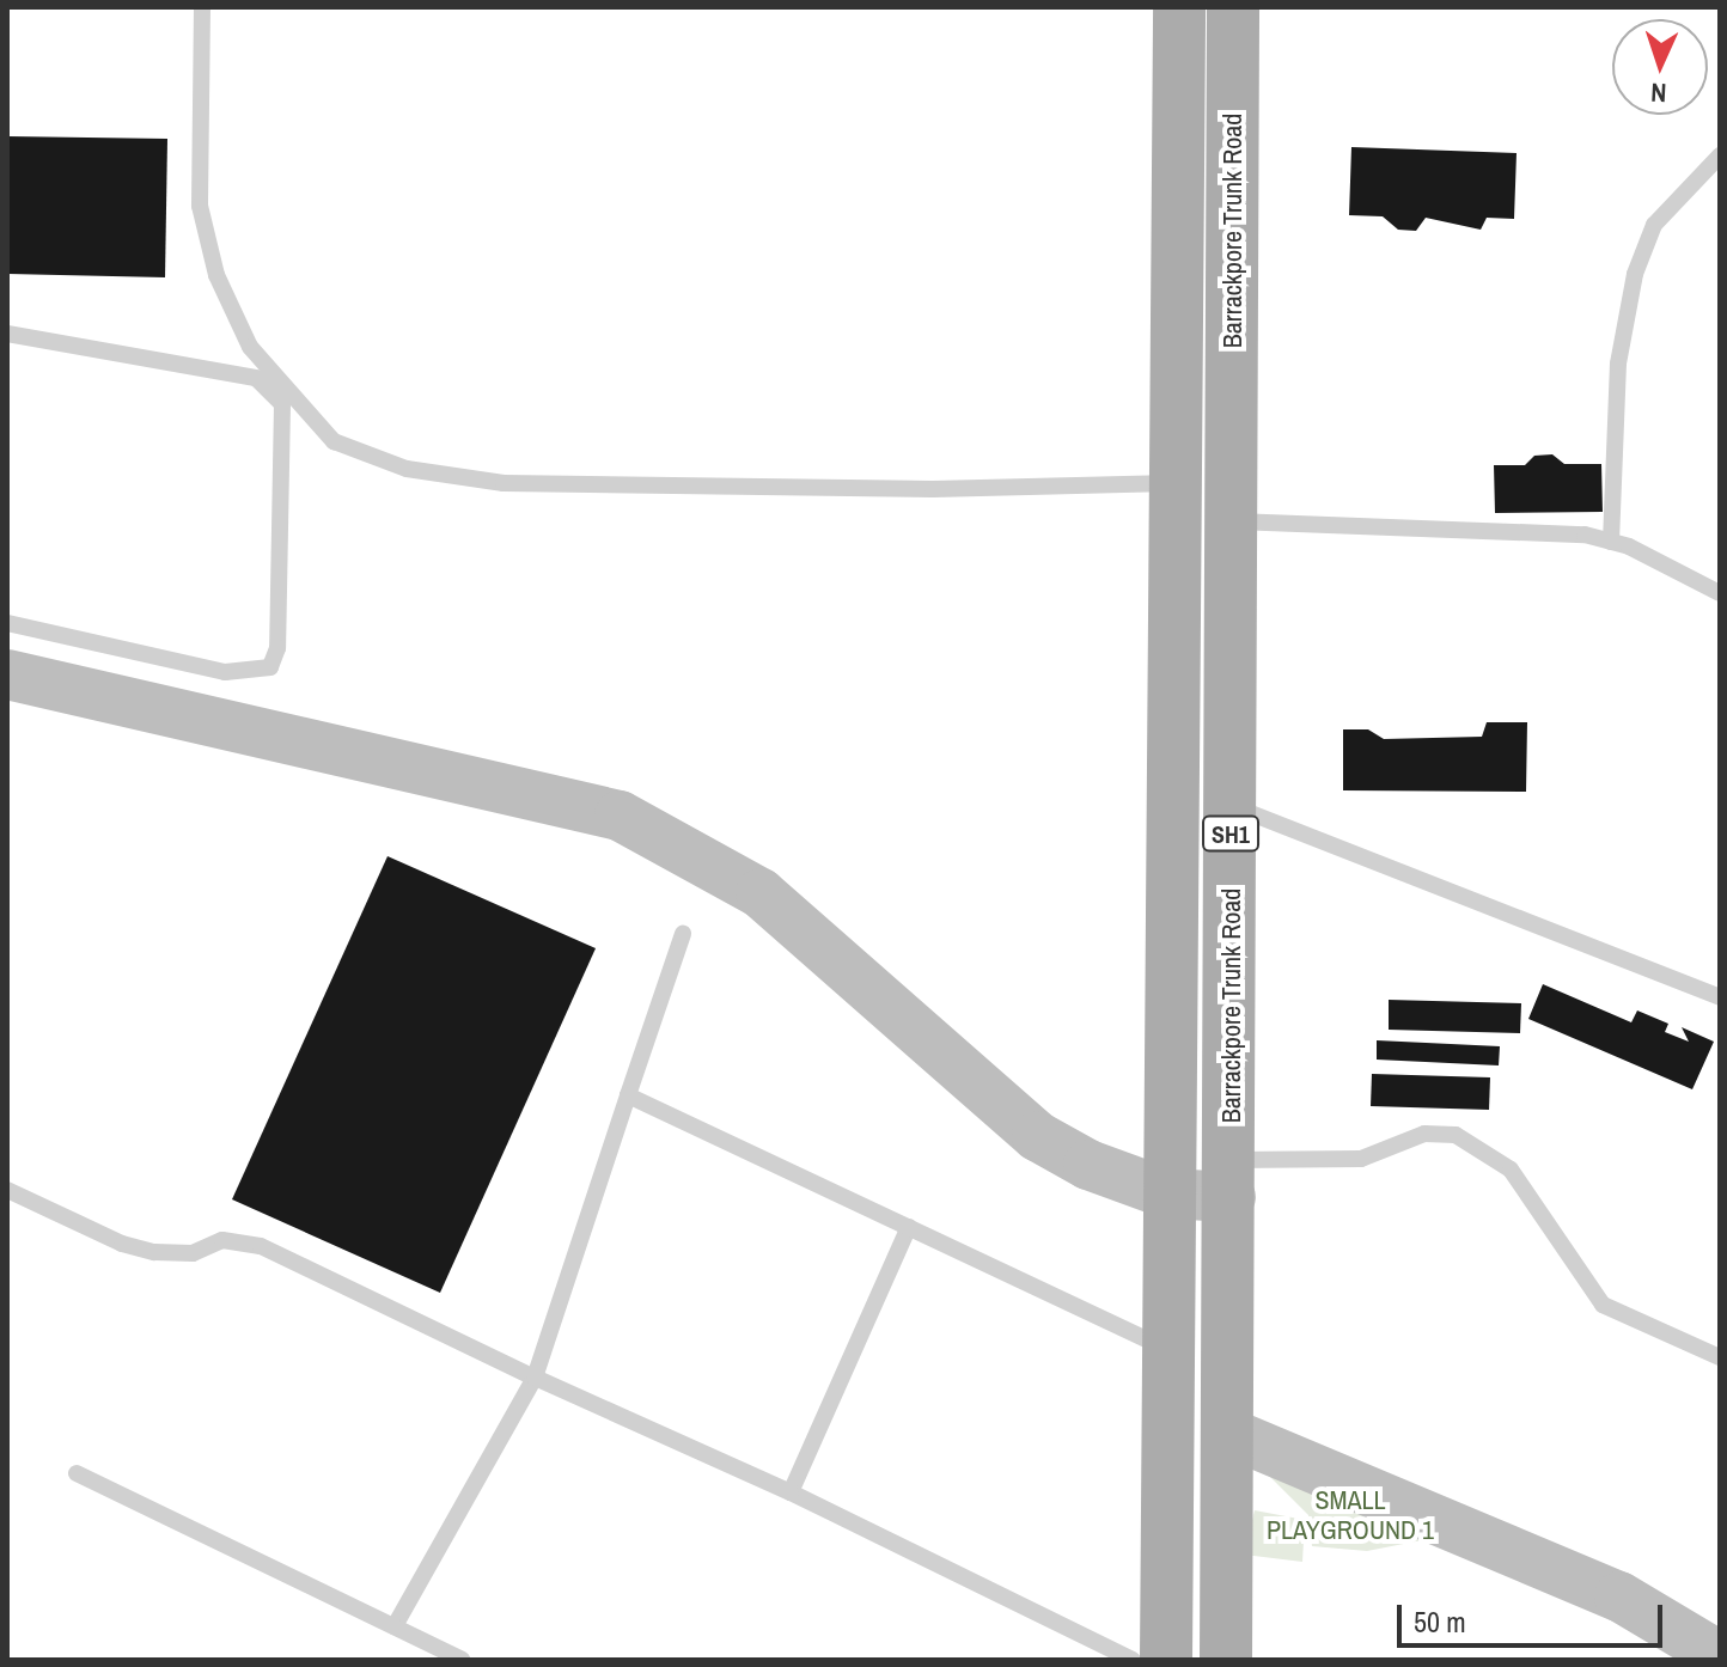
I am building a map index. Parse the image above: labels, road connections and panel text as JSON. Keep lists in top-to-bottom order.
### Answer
{
  "streets": {
    "main road": ["Barrackpore Trunk Road", "SH1"]
  },
  "parks": ["SMALL PLAYGROUND 1"],
  "scale_bar": "50 m",
  "north": "bottom"
}
